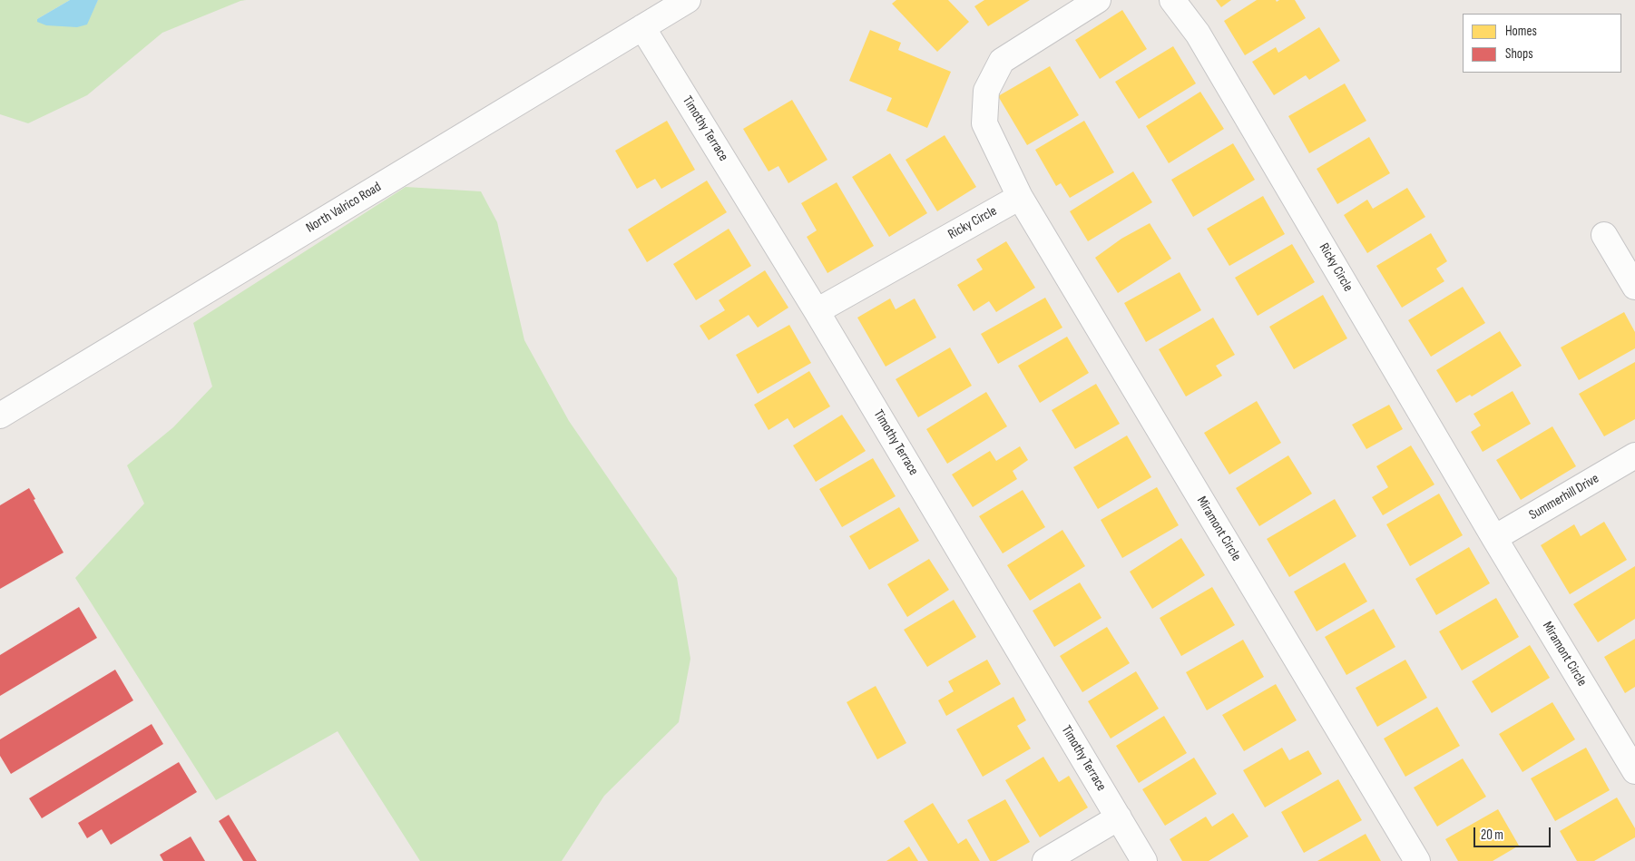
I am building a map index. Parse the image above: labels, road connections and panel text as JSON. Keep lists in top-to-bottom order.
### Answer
{
  "streets": {
    "street": [
      "Timothy Terrace",
      "North Valrico Road",
      "Ricky Circle",
      "Summerhill Drive",
      "Miramont Circle"
    ]
  },
  "crossings": [
    ["Timothy Terrace", "North Valrico Road"],
    ["Timothy Terrace", "Ricky Circle"],
    ["Ricky Circle", "Summerhill Drive"],
    ["Ricky Circle", "Miramont Circle"],
    ["Summerhill Drive", "Miramont Circle"]
  ],
  "legend": ["Homes", "Shops"],
  "scale_bar": "20 m"
}
